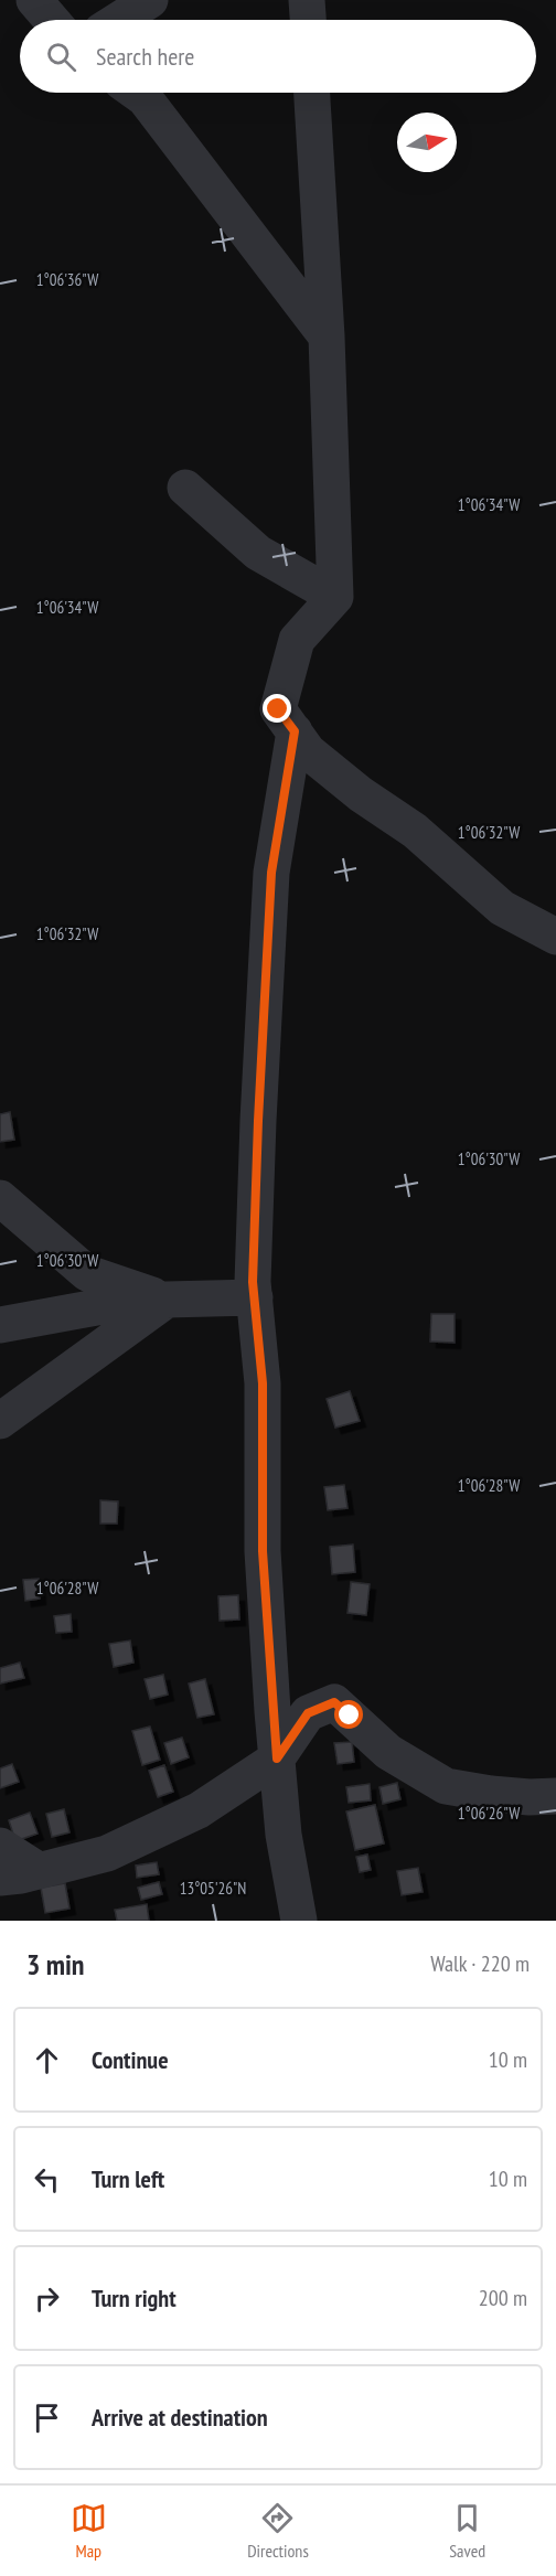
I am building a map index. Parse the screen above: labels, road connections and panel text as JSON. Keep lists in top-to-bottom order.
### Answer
{
  "north": "right",
  "page": {
    "search": "Search here",
    "heading": ["3 min", "Walk · 220 m"],
    "list": [
      ["Continue", "10 m"],
      ["Turn left", "10 m"],
      ["Turn right", "200 m"],
      "Arrive at destination"
    ],
    "nav": ["Map", "Directions", "Saved"]
  },
  "coordinates": [
    "1°06'36\"W",
    "1°06'34\"W",
    "1°06'32\"W",
    "1°06'30\"W",
    "1°06'28\"W",
    "1°06'26\"W",
    "13°05'26\"N"
  ]
}
